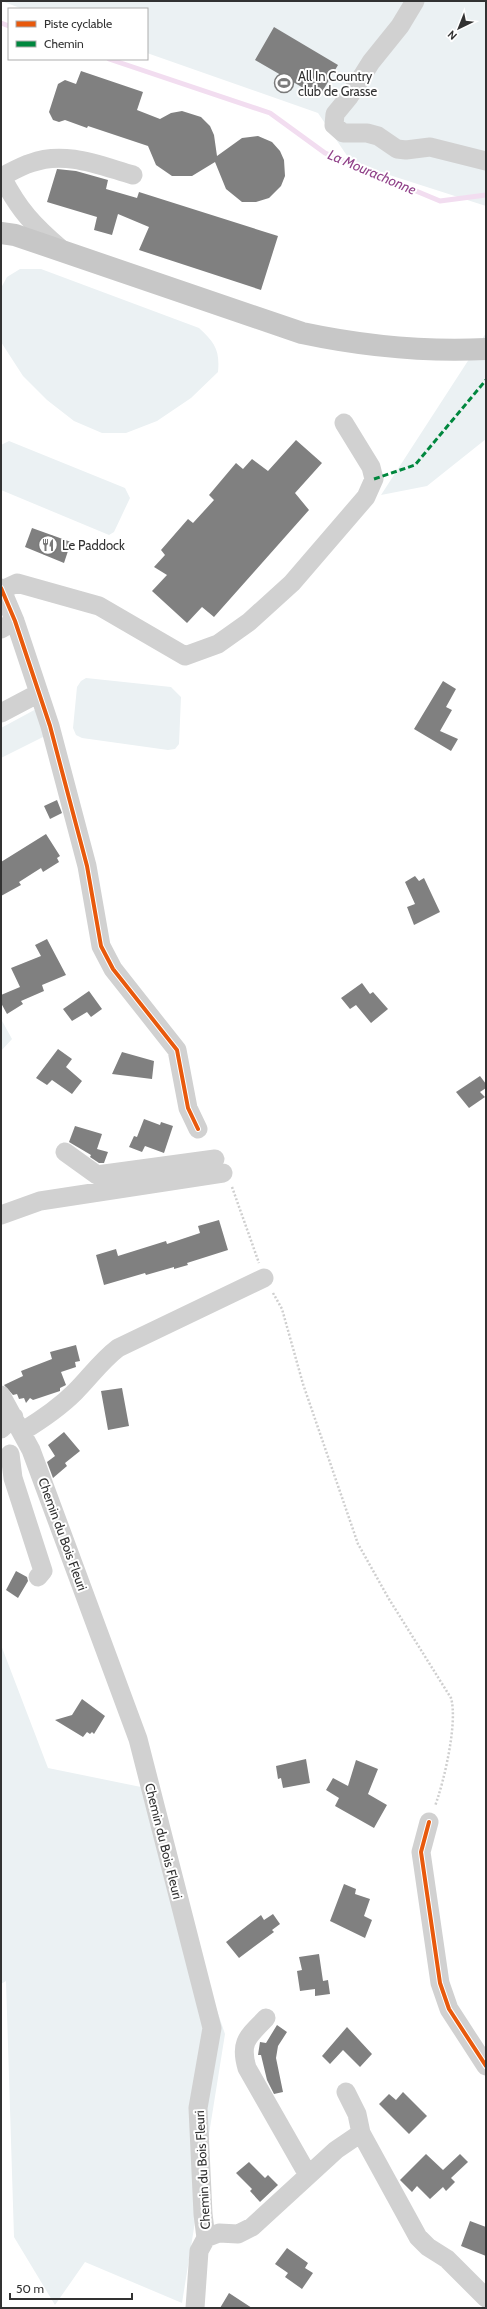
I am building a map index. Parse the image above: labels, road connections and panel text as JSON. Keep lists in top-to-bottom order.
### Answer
{
  "streets": {
    "street": ["Chemin du Bois Fleuri"]
  },
  "water": ["La Mourachonne"],
  "places": {
    "sports": ["All In Country club de Grasse"],
    "restaurant": ["Le Paddock"]
  },
  "legend": ["Piste cyclable", "Chemin"],
  "scale_bar": "50 m",
  "north": "bottom left"
}
